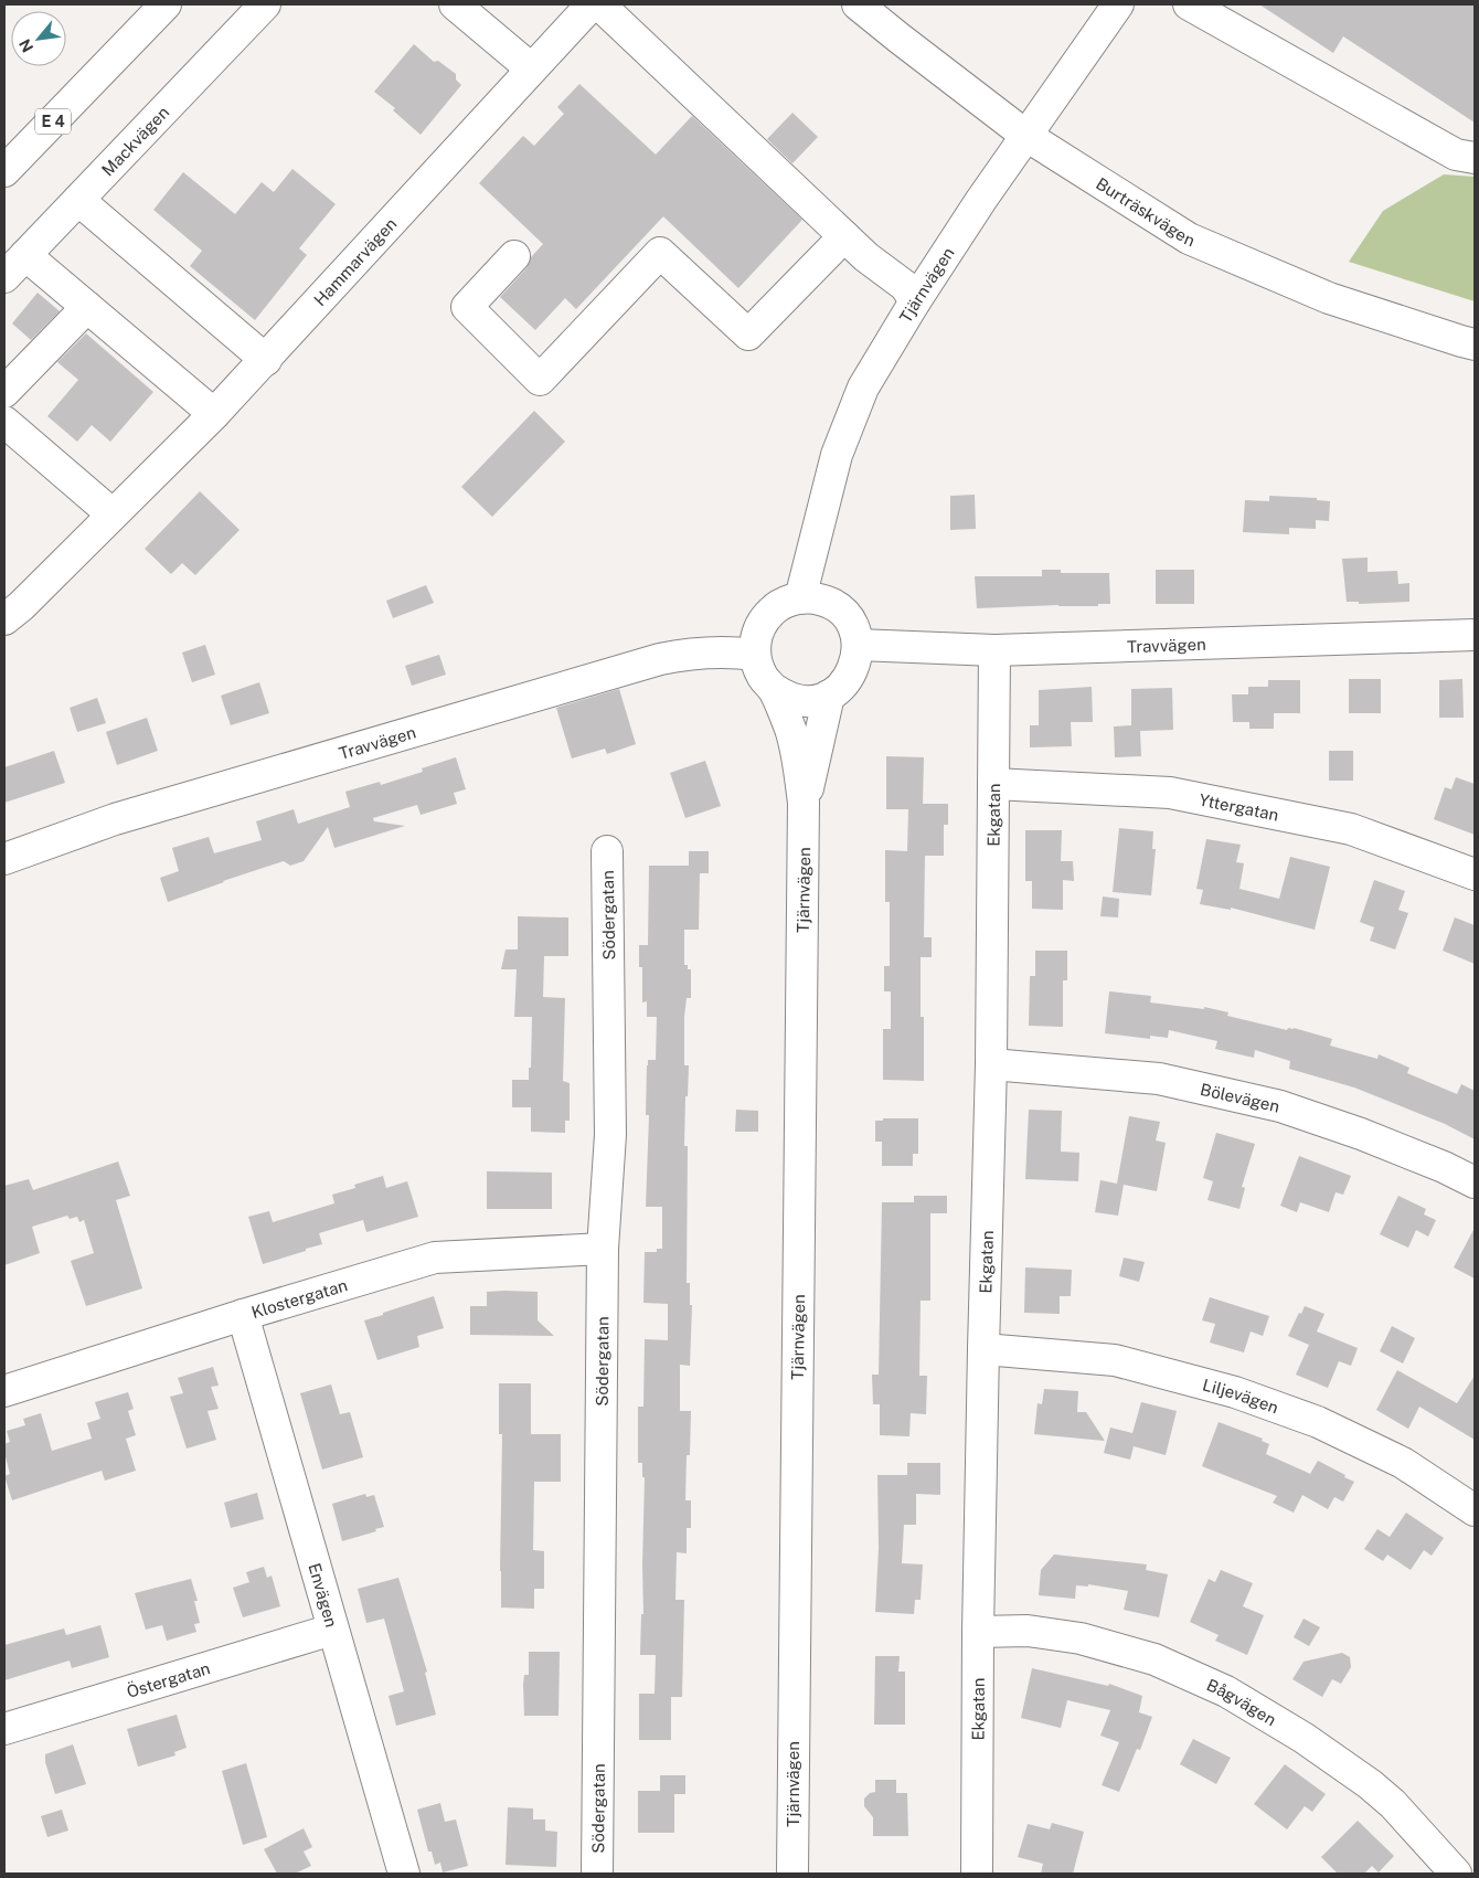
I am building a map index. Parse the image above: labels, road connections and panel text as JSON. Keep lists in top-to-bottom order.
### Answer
{
  "streets": {
    "main road": [
      "E 4",
      "Mackvägen",
      "Burträskvägen",
      "Hammarvägen",
      "Tjärnvägen",
      "Travvägen",
      "Yttergatan",
      "Ekgatan",
      "Södergatan",
      "Bölevägen",
      "Klostergatan",
      "Liljevägen",
      "Envägen",
      "Östergatan",
      "Bågvägen"
    ]
  },
  "crossings": [
    ["Burträskvägen", "Tjärnvägen"],
    ["Tjärnvägen", "Travvägen"],
    ["Travvägen", "Ekgatan"],
    ["Yttergatan", "Ekgatan"],
    ["Ekgatan", "Bölevägen"],
    ["Ekgatan", "Liljevägen"],
    ["Ekgatan", "Bågvägen"],
    ["Södergatan", "Klostergatan"],
    ["Klostergatan", "Envägen"],
    ["Envägen", "Östergatan"]
  ],
  "north": "bottom left"
}
